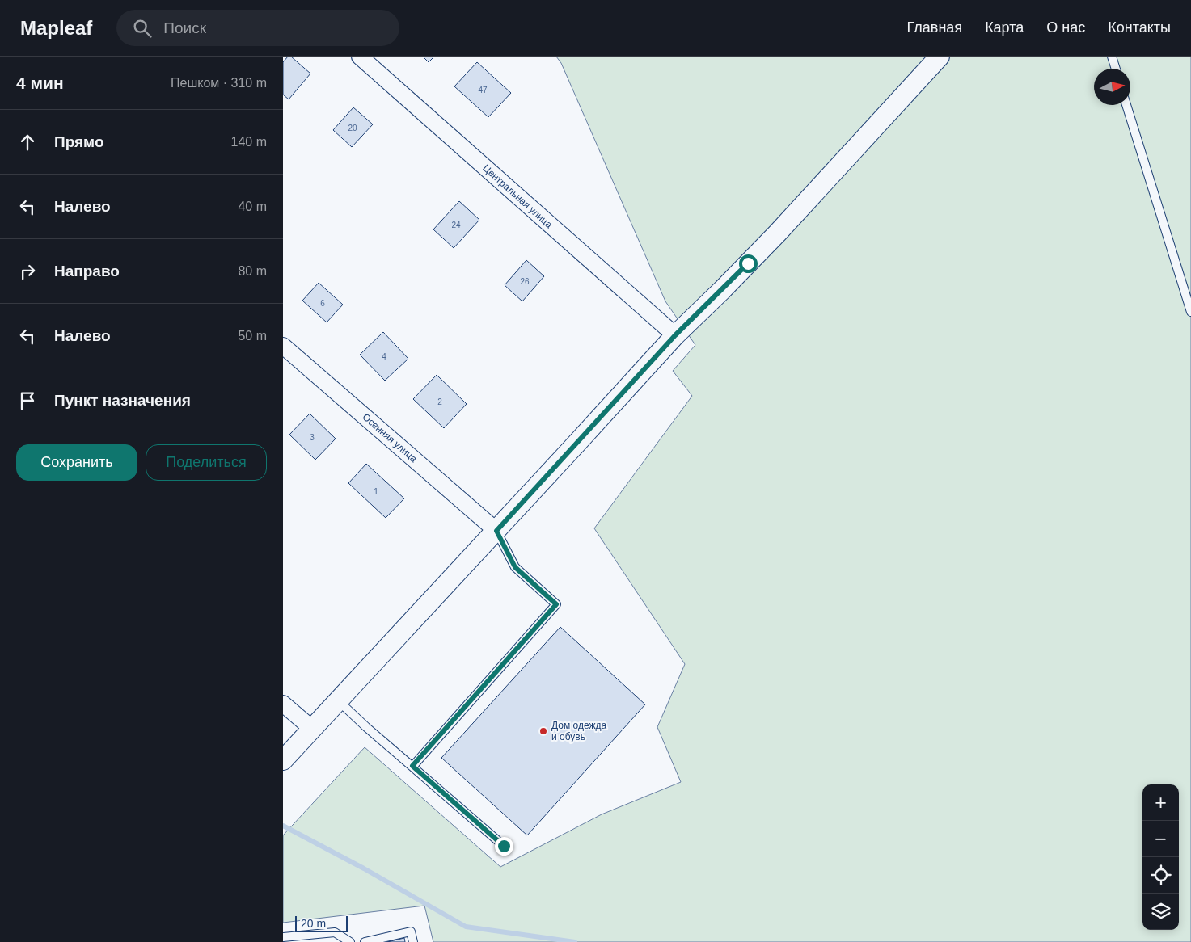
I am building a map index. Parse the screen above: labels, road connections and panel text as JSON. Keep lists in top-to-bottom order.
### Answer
{
  "streets": {
    "street": ["Центральная улица", "Осенняя улица"]
  },
  "places": ["Дом одежда и обувь"],
  "house_numbers": [
    "47",
    "20",
    "24",
    "26",
    "6",
    "4",
    "2",
    "3",
    "1"
  ],
  "scale_bar": "20 m",
  "north": "right",
  "page": {
    "header": "Mapleaf",
    "search": "Поиск",
    "nav": [
      "Главная",
      "Карта",
      "О нас",
      "Контакты"
    ],
    "heading": ["4 мин", "Пешком · 310 m"],
    "list": [
      ["Прямо", "140 m"],
      ["Налево", "40 m"],
      ["Направо", "80 m"],
      ["Налево", "50 m"],
      "Пункт назначения"
    ],
    "buttons": ["Сохранить", "Поделиться"],
    "map_buttons": ["+", "−"],
    "scale": "20 m"
  }
}
